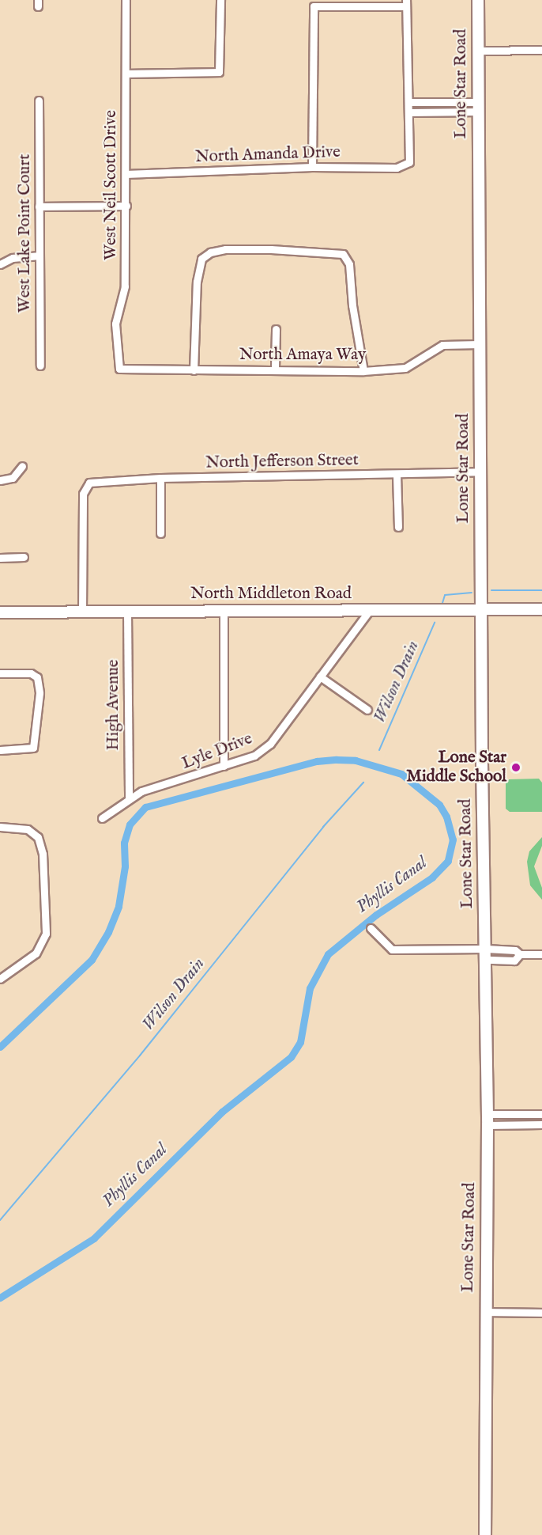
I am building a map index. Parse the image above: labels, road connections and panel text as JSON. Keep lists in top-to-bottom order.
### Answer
{
  "streets": {
    "main road": ["Lone Star Road", "North Middleton Road"],
    "street": [
      "North Amanda Drive",
      "West Neil Scott Drive",
      "West Lake Point Court",
      "North Amaya Way",
      "North Jefferson Street",
      "High Avenue",
      "Lyle Drive"
    ]
  },
  "crossings": [
    ["Lone Star Road", "North Amaya Way"],
    ["Lone Star Road", "North Jefferson Street"],
    ["Lone Star Road", "North Middleton Road"],
    ["North Amanda Drive", "West Neil Scott Drive"],
    ["West Neil Scott Drive", "North Amaya Way"],
    ["North Jefferson Street", "North Middleton Road"],
    ["North Middleton Road", "High Avenue"],
    ["North Middleton Road", "Lyle Drive"],
    ["High Avenue", "Lyle Drive"]
  ],
  "water": ["Wilson Drain", "Phyllis Canal"],
  "places": ["Lone Star Middle School"]
}
